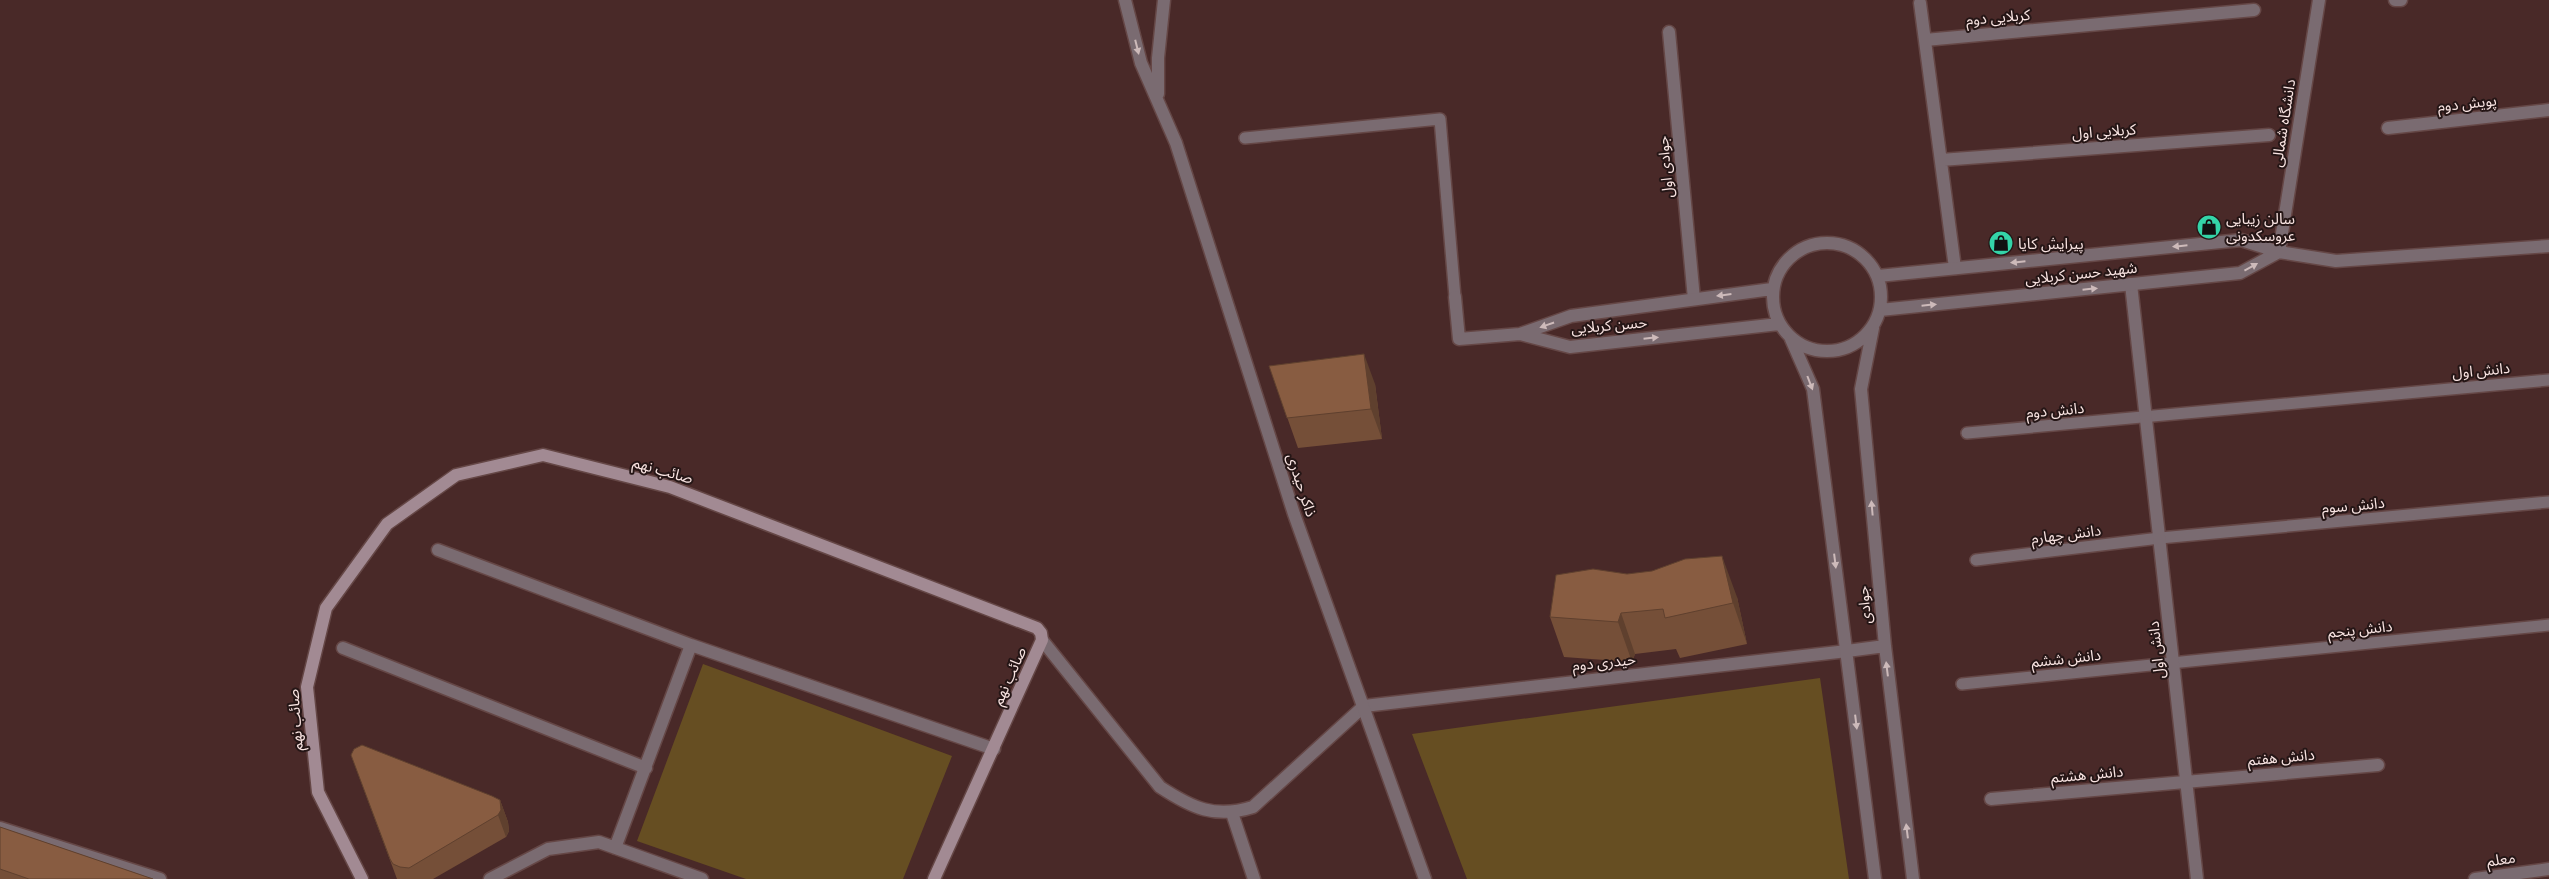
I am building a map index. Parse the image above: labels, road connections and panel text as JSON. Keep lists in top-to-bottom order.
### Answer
{
  "streets": {
    "main road": ["صائب نهم"],
    "street": [
      "کربلایی دوم",
      "پویش دوم",
      "دانشگاه شمالی",
      "کربلایی اول",
      "جوادی اول",
      "شهید حسن کربلایی",
      "حسن کربلایی",
      "دانش اول",
      "ذاکر حیدری",
      "جوادی",
      "حیدری دوم",
      "دانش هفتم",
      "دانش هشتم",
      "معلم"
    ],
    "lane": [
      "دانش دوم",
      "دانش سوم",
      "دانش چهارم",
      "دانش پنجم",
      "دانش ششم"
    ]
  },
  "crossings": [
    ["دانشگاه شمالی", "شهید حسن کربلایی"],
    ["جوادی اول", "حسن کربلایی"],
    ["شهید حسن کربلایی", "حسن کربلایی"],
    ["شهید حسن کربلایی", "دانش اول"],
    ["شهید حسن کربلایی", "جوادی"],
    ["حسن کربلایی", "جوادی"],
    ["دانش اول", "دانش دوم"],
    ["دانش اول", "دانش سوم"],
    ["دانش اول", "دانش چهارم"],
    ["دانش اول", "دانش پنجم"],
    ["دانش اول", "دانش ششم"],
    ["دانش اول", "دانش هفتم"],
    ["دانش اول", "دانش هشتم"],
    ["ذاکر حیدری", "حیدری دوم"],
    ["دانش سوم", "دانش چهارم"],
    ["جوادی", "حیدری دوم"],
    ["دانش پنجم", "دانش ششم"],
    ["دانش هفتم", "دانش هشتم"]
  ],
  "places": {
    "shop": ["سالن زیبایی عروسکدونی", "پیرایش کایا"]
  }
}
